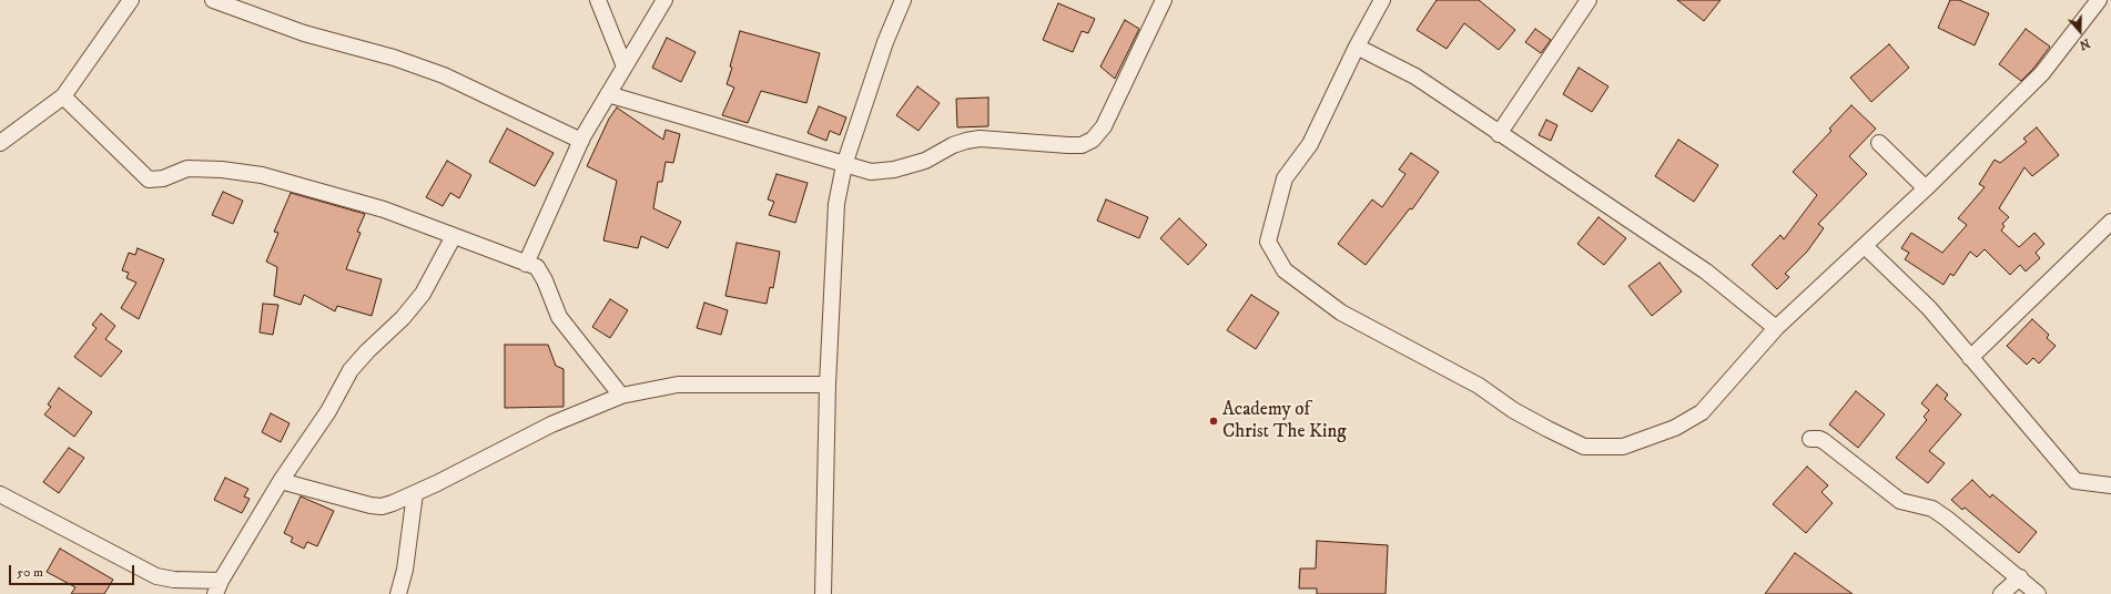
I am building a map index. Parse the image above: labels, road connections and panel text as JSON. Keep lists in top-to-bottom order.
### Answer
{
  "places": ["Academy of Christ The King"],
  "scale_bar": "50 m",
  "north": "bottom"
}
